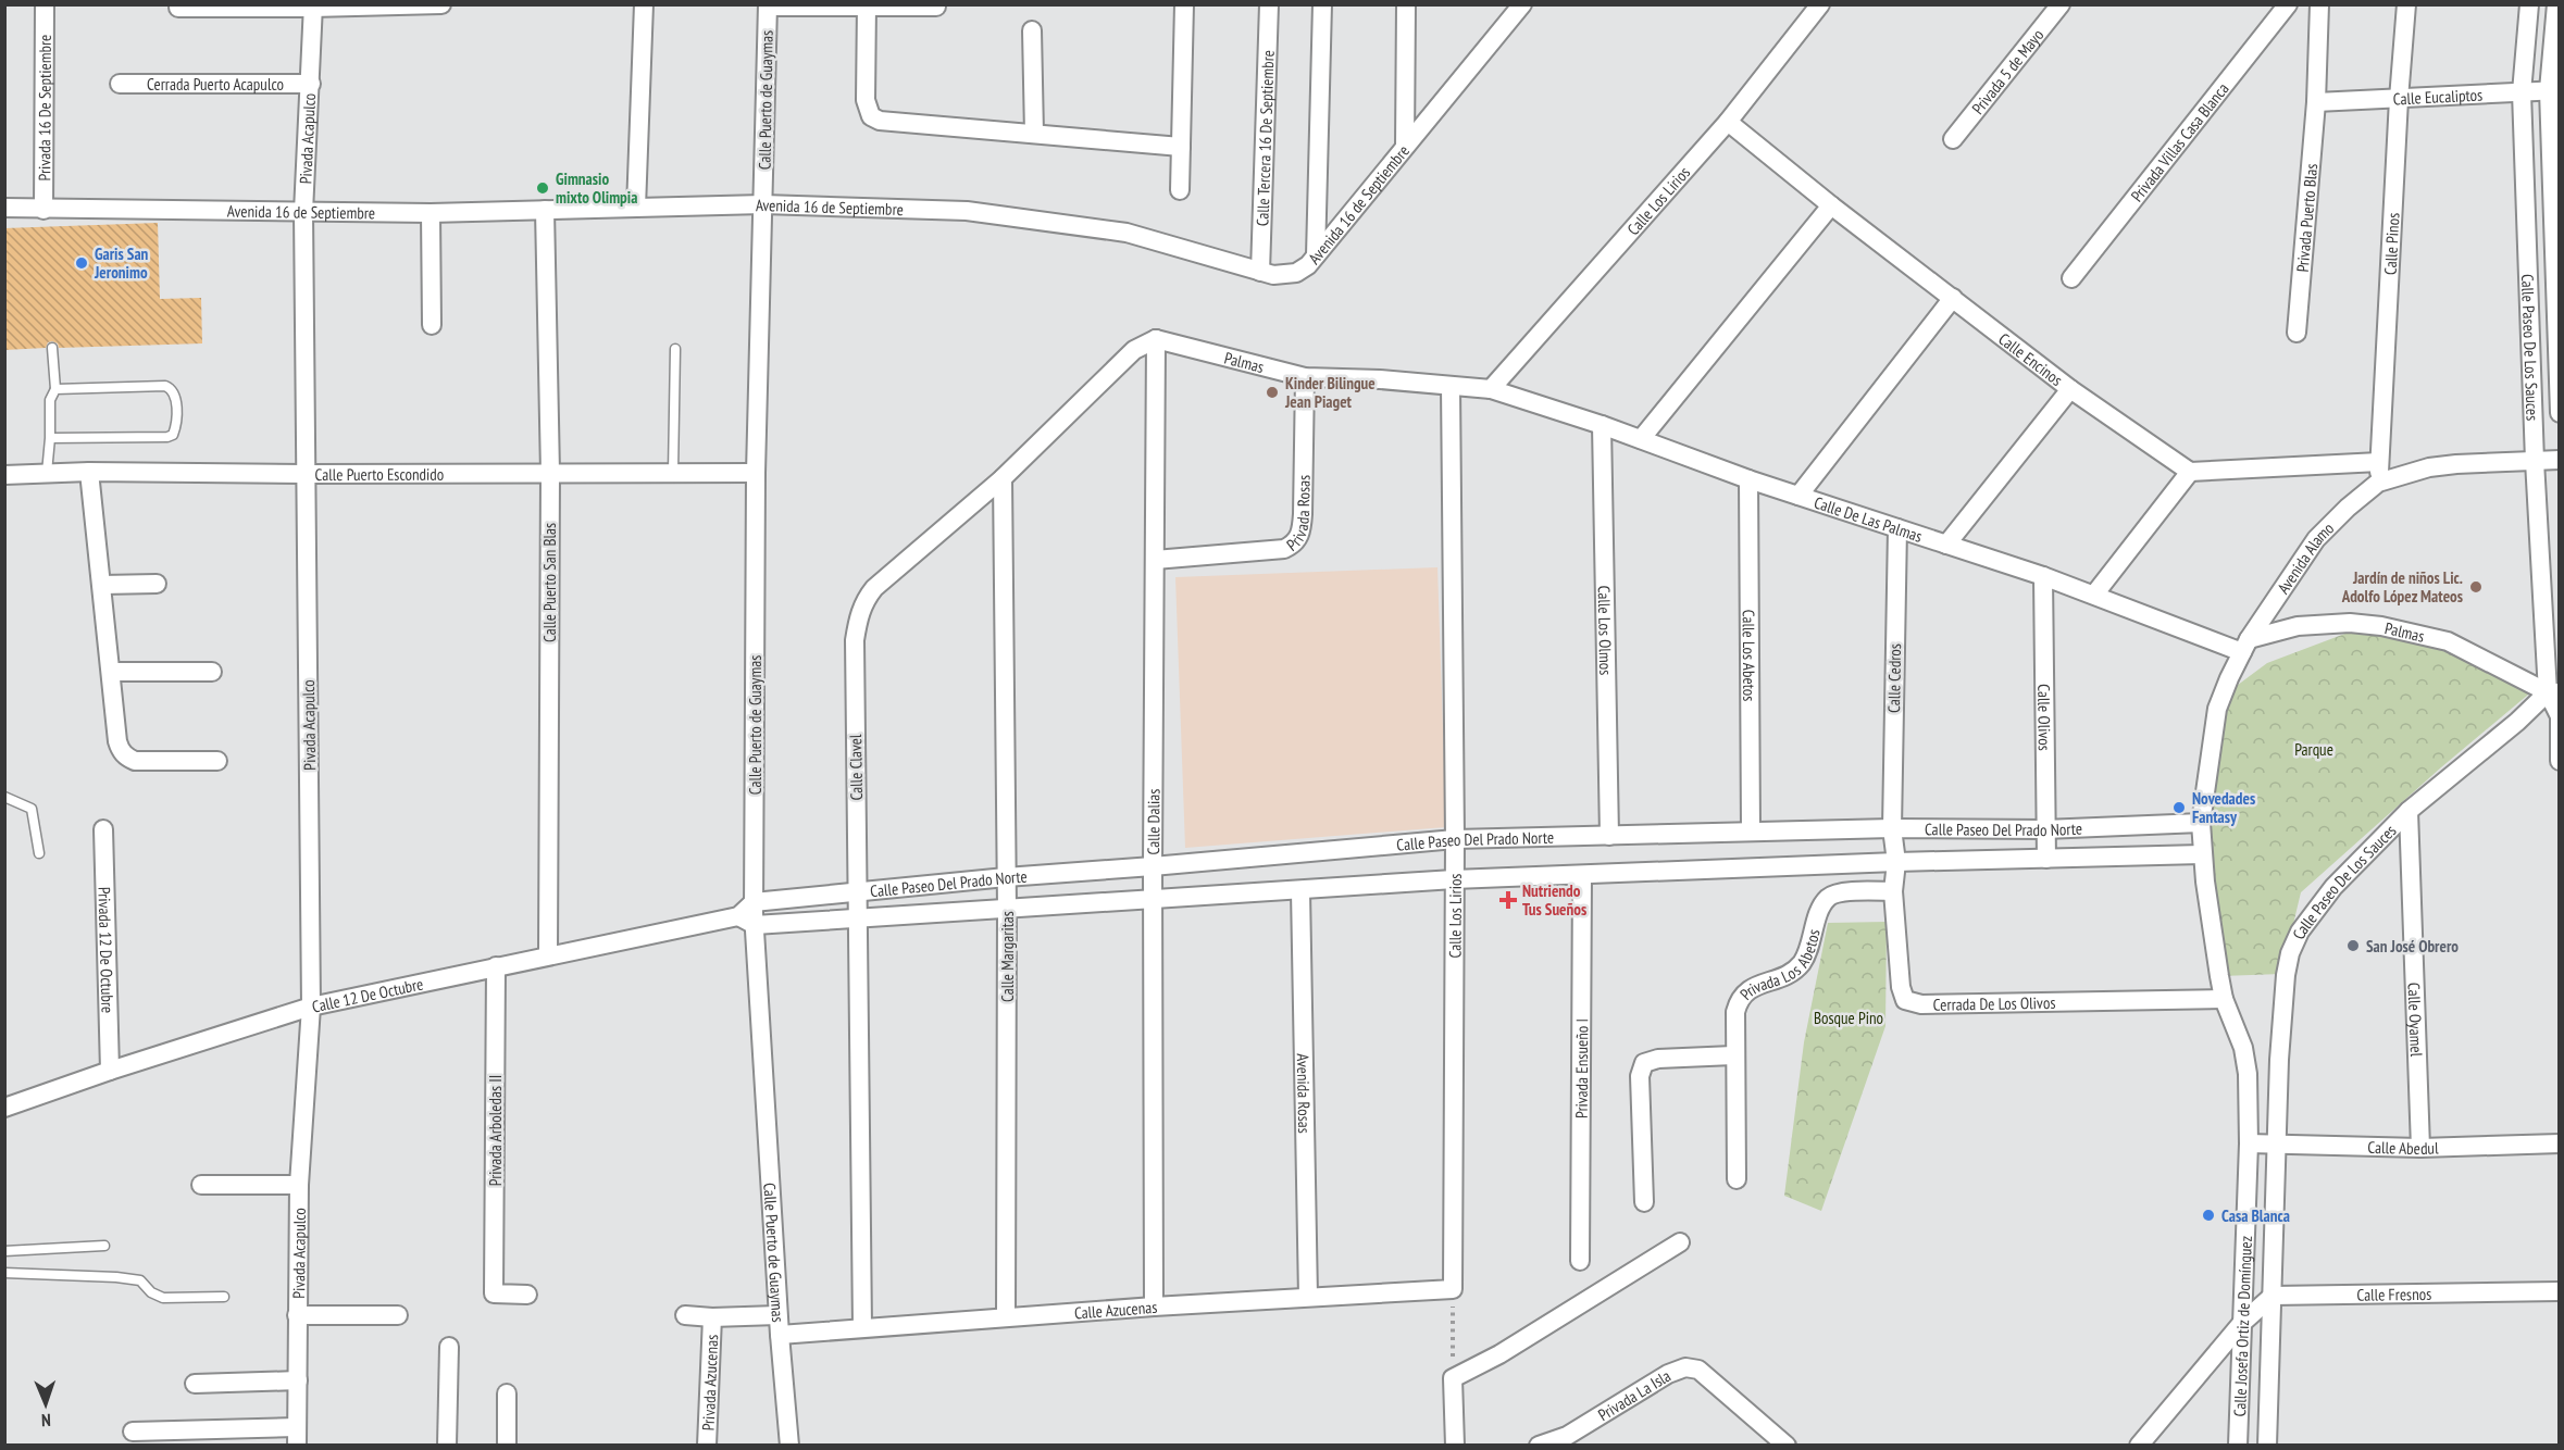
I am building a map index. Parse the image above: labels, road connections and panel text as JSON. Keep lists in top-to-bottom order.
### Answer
{
  "streets": {
    "street": [
      "Privada 5 de Mayo",
      "Cerrada Puerto Acapulco",
      "Calle Eucaliptos",
      "Calle Puerto de Guaymas",
      "Privada 16 De Septiembre",
      "Pivada Acapulco",
      "Calle Tercera 16 De Septiembre",
      "Privada Villas Casa Blanca",
      "Calle Los Lirios",
      "Avenida 16 de Septiembre",
      "Privada Puerto Blas",
      "Calle Pinos",
      "Calle Paseo De Los Sauces",
      "Calle Encinos",
      "Palmas",
      "Calle Puerto Escondido",
      "Privada Rosas",
      "Calle De Las Palmas",
      "Avenida Alamo",
      "Calle Puerto San Blas",
      "Calle Los Olmos",
      "Calle Los Abetos",
      "Calle Cedros",
      "Calle Olivos",
      "Calle Clavel",
      "Calle Dalias",
      "Calle Paseo Del Prado Norte",
      "Privada 12 De Octubre",
      "Calle Margaritas",
      "Privada Los Abetos",
      "Calle 12 De Octubre",
      "Cerrada De Los Olivos",
      "Calle Oyamel",
      "Privada Ensueño I",
      "Avenida Rosas",
      "Privada Arboledas II",
      "Calle Abedul",
      "Calle Fresnos",
      "Calle Azucenas",
      "Calle Josefa Ortiz de Domínguez",
      "Privada Azucenas",
      "Privada La Isla"
    ]
  },
  "crossings": [
    ["Cerrada Puerto Acapulco", "Pivada Acapulco"],
    ["Calle Eucaliptos", "Privada Puerto Blas"],
    ["Calle Eucaliptos", "Calle Pinos"],
    ["Calle Eucaliptos", "Calle Paseo De Los Sauces"],
    ["Calle Puerto de Guaymas", "Avenida 16 de Septiembre"],
    ["Calle Puerto de Guaymas", "Calle Puerto Escondido"],
    ["Calle Puerto de Guaymas", "Calle Paseo Del Prado Norte"],
    ["Calle Puerto de Guaymas", "Calle Azucenas"],
    ["Privada 16 De Septiembre", "Avenida 16 de Septiembre"],
    ["Pivada Acapulco", "Avenida 16 de Septiembre"],
    ["Pivada Acapulco", "Calle Puerto Escondido"],
    ["Pivada Acapulco", "Calle 12 De Octubre"],
    ["Calle Tercera 16 De Septiembre", "Avenida 16 de Septiembre"],
    ["Calle Los Lirios", "Calle Encinos"],
    ["Calle Los Lirios", "Palmas"],
    ["Calle Los Lirios", "Calle De Las Palmas"],
    ["Calle Los Lirios", "Calle Paseo Del Prado Norte"],
    ["Calle Los Lirios", "Calle Azucenas"],
    ["Avenida 16 de Septiembre", "Calle Puerto San Blas"],
    ["Calle Pinos", "Avenida Alamo"],
    ["Calle Paseo De Los Sauces", "Palmas"],
    ["Calle Paseo De Los Sauces", "Avenida Alamo"],
    ["Calle Paseo De Los Sauces", "Calle Oyamel"],
    ["Calle Paseo De Los Sauces", "Calle Abedul"],
    ["Calle Paseo De Los Sauces", "Calle Josefa Ortiz de Domínguez"],
    ["Palmas", "Privada Rosas"],
    ["Palmas", "Calle De Las Palmas"],
    ["Palmas", "Avenida Alamo"],
    ["Palmas", "Calle Clavel"],
    ["Palmas", "Calle Dalias"],
    ["Calle Puerto Escondido", "Calle Puerto San Blas"],
    ["Privada Rosas", "Calle Dalias"],
    ["Calle De Las Palmas", "Avenida Alamo"],
    ["Calle De Las Palmas", "Calle Los Olmos"],
    ["Calle De Las Palmas", "Calle Los Abetos"],
    ["Calle De Las Palmas", "Calle Cedros"],
    ["Calle De Las Palmas", "Calle Olivos"],
    ["Avenida Alamo", "Calle Paseo Del Prado Norte"],
    ["Avenida Alamo", "Calle Josefa Ortiz de Domínguez"],
    ["Calle Puerto San Blas", "Calle 12 De Octubre"],
    ["Calle Los Olmos", "Calle Paseo Del Prado Norte"],
    ["Calle Los Abetos", "Calle Paseo Del Prado Norte"],
    ["Calle Cedros", "Calle Paseo Del Prado Norte"],
    ["Calle Cedros", "Cerrada De Los Olivos"],
    ["Calle Olivos", "Calle Paseo Del Prado Norte"],
    ["Calle Clavel", "Calle Dalias"],
    ["Calle Clavel", "Calle Paseo Del Prado Norte"],
    ["Calle Clavel", "Calle Margaritas"],
    ["Calle Clavel", "Calle Azucenas"],
    ["Calle Dalias", "Calle Paseo Del Prado Norte"],
    ["Calle Dalias", "Calle Azucenas"],
    ["Calle Paseo Del Prado Norte", "Calle Margaritas"],
    ["Calle Paseo Del Prado Norte", "Cerrada De Los Olivos"],
    ["Calle Paseo Del Prado Norte", "Privada Ensueño I"],
    ["Calle Paseo Del Prado Norte", "Avenida Rosas"],
    ["Calle Paseo Del Prado Norte", "Calle Josefa Ortiz de Domínguez"],
    ["Privada 12 De Octubre", "Calle 12 De Octubre"],
    ["Calle Margaritas", "Calle Azucenas"],
    ["Privada Los Abetos", "Cerrada De Los Olivos"],
    ["Calle 12 De Octubre", "Privada Arboledas II"],
    ["Cerrada De Los Olivos", "Calle Josefa Ortiz de Domínguez"],
    ["Calle Oyamel", "Calle Abedul"],
    ["Avenida Rosas", "Calle Azucenas"],
    ["Calle Abedul", "Calle Josefa Ortiz de Domínguez"],
    ["Calle Fresnos", "Calle Josefa Ortiz de Domínguez"]
  ],
  "parks": ["Parque", "Bosque Pino"],
  "places": {
    "other": [
      "Gimnasio mixto Olimpia",
      "Garis San Jeronimo",
      "Kinder Bilingue Jean Piaget",
      "Jardín de niños Lic. Adolfo López Mateos",
      "Novedades Fantasy",
      "San José Obrero",
      "Casa Blanca"
    ],
    "health": ["Nutriendo Tus Sueños"]
  },
  "north": "bottom"
}
